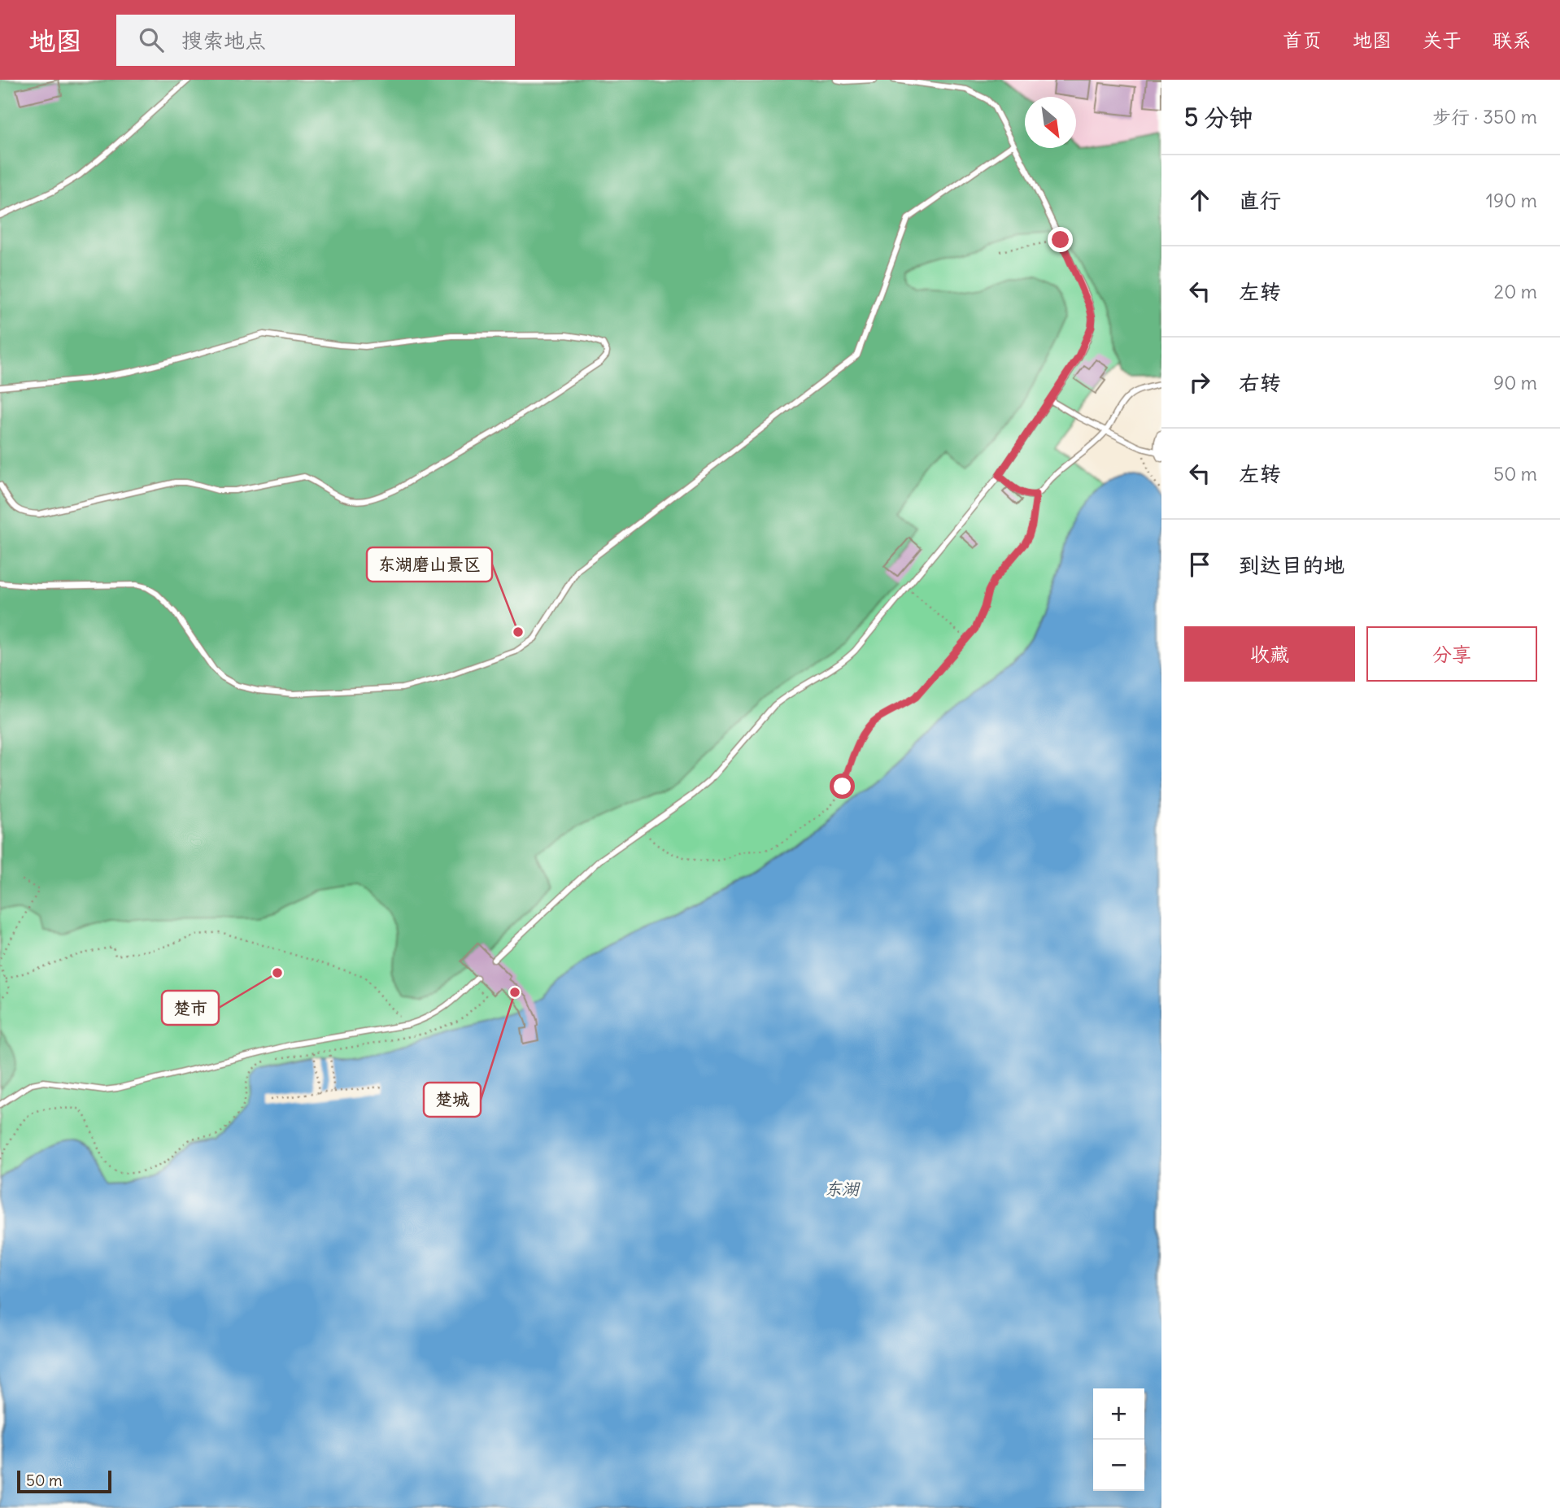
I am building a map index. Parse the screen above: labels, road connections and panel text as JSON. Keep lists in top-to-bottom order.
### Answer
{
  "water": ["东湖"],
  "places": ["东湖磨山景区", "楚市", "楚城"],
  "scale_bar": "50 m",
  "north": "bottom right",
  "page": {
    "header": "地图",
    "search": "搜索地点",
    "nav": [
      "首页",
      "地图",
      "关于",
      "联系"
    ],
    "heading": ["5 分钟", "步行 · 350 m"],
    "list": [
      ["直行", "190 m"],
      ["左转", "20 m"],
      ["右转", "90 m"],
      ["左转", "50 m"],
      "到达目的地"
    ],
    "buttons": ["收藏", "分享"],
    "map_buttons": ["+", "−"],
    "scale": "50 m"
  }
}
